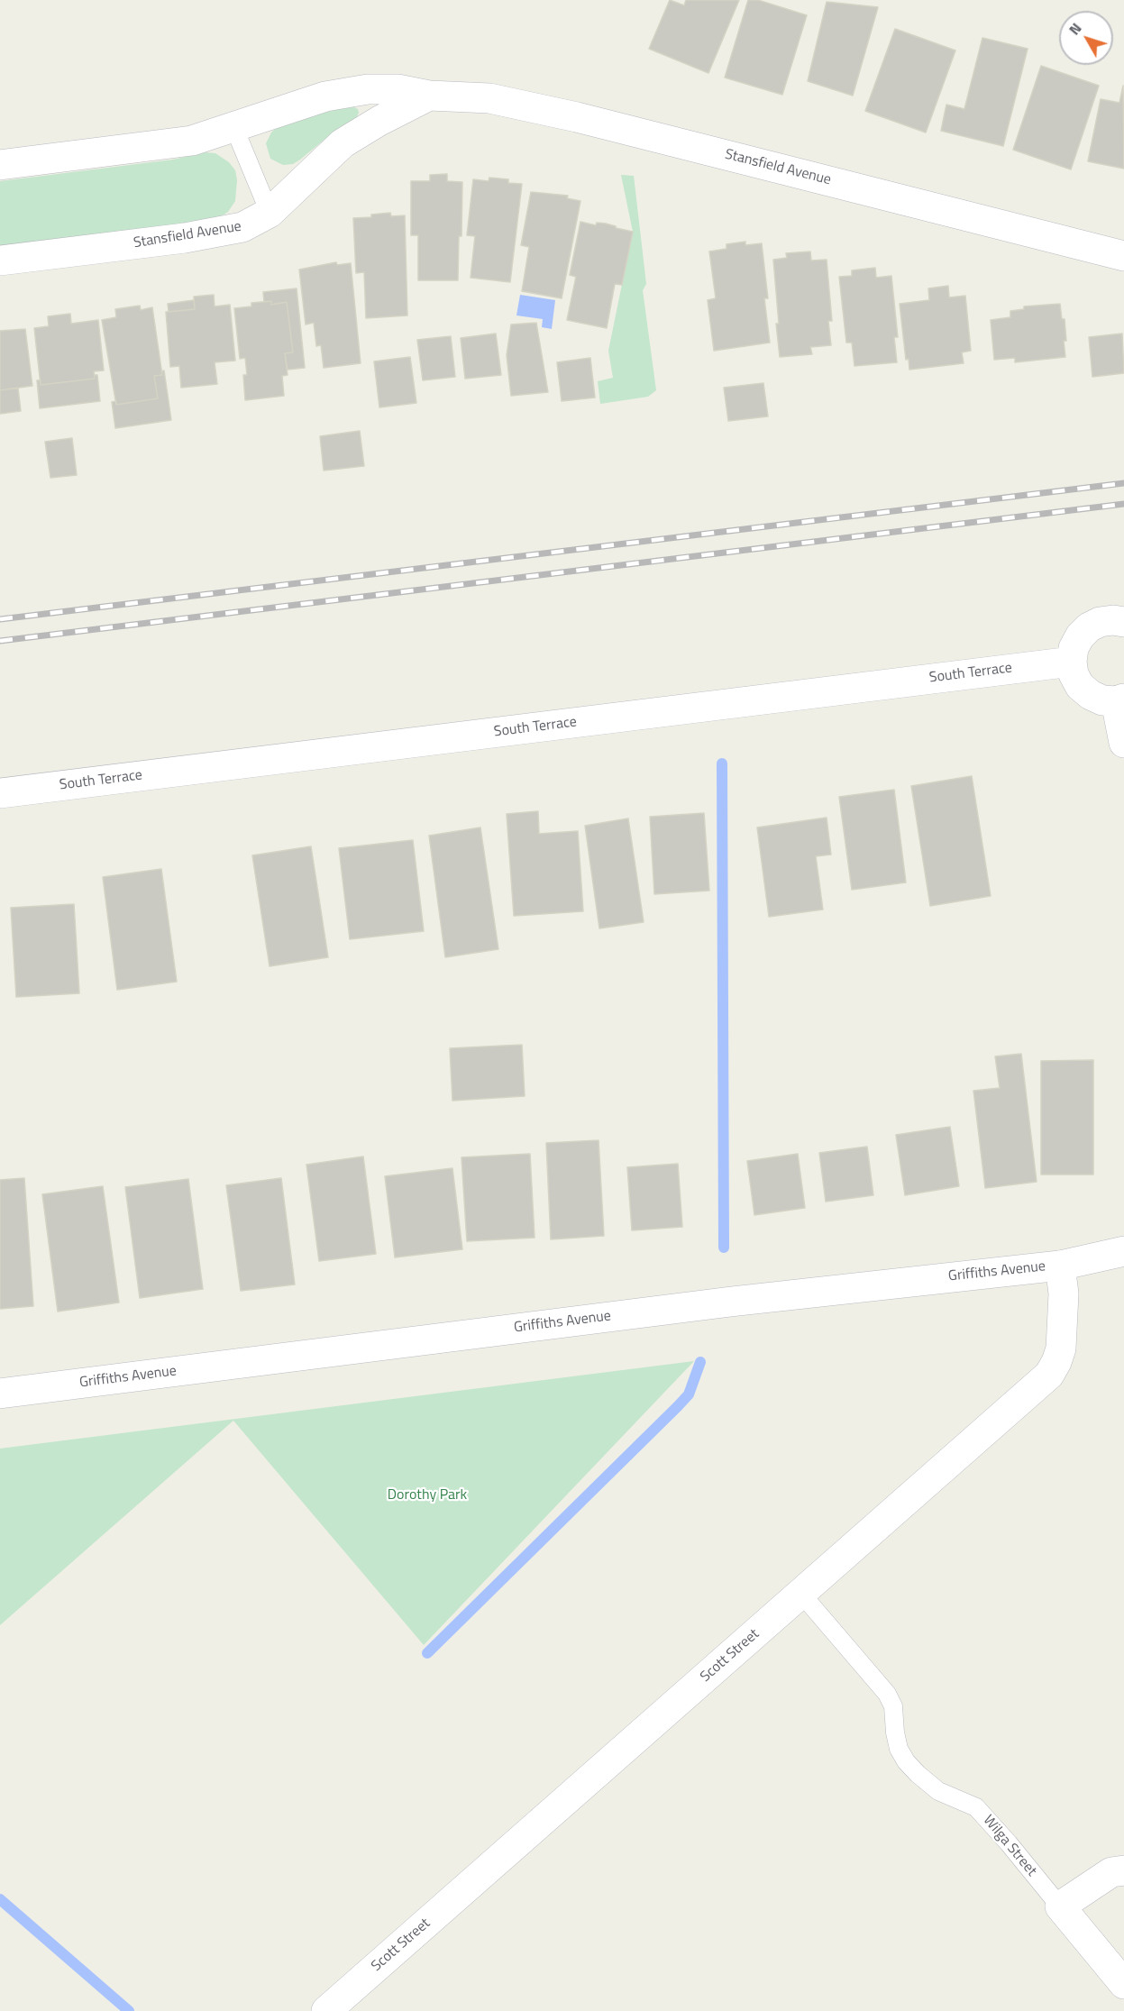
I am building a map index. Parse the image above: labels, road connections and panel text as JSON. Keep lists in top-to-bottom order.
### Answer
{
  "streets": {
    "street": [
      "Stansfield Avenue",
      "South Terrace",
      "Griffiths Avenue",
      "Scott Street",
      "Wilga Street"
    ]
  },
  "crossings": [
    ["Griffiths Avenue", "Scott Street"],
    ["Scott Street", "Wilga Street"]
  ],
  "parks": ["Dorothy Park"],
  "north": "top left"
}
